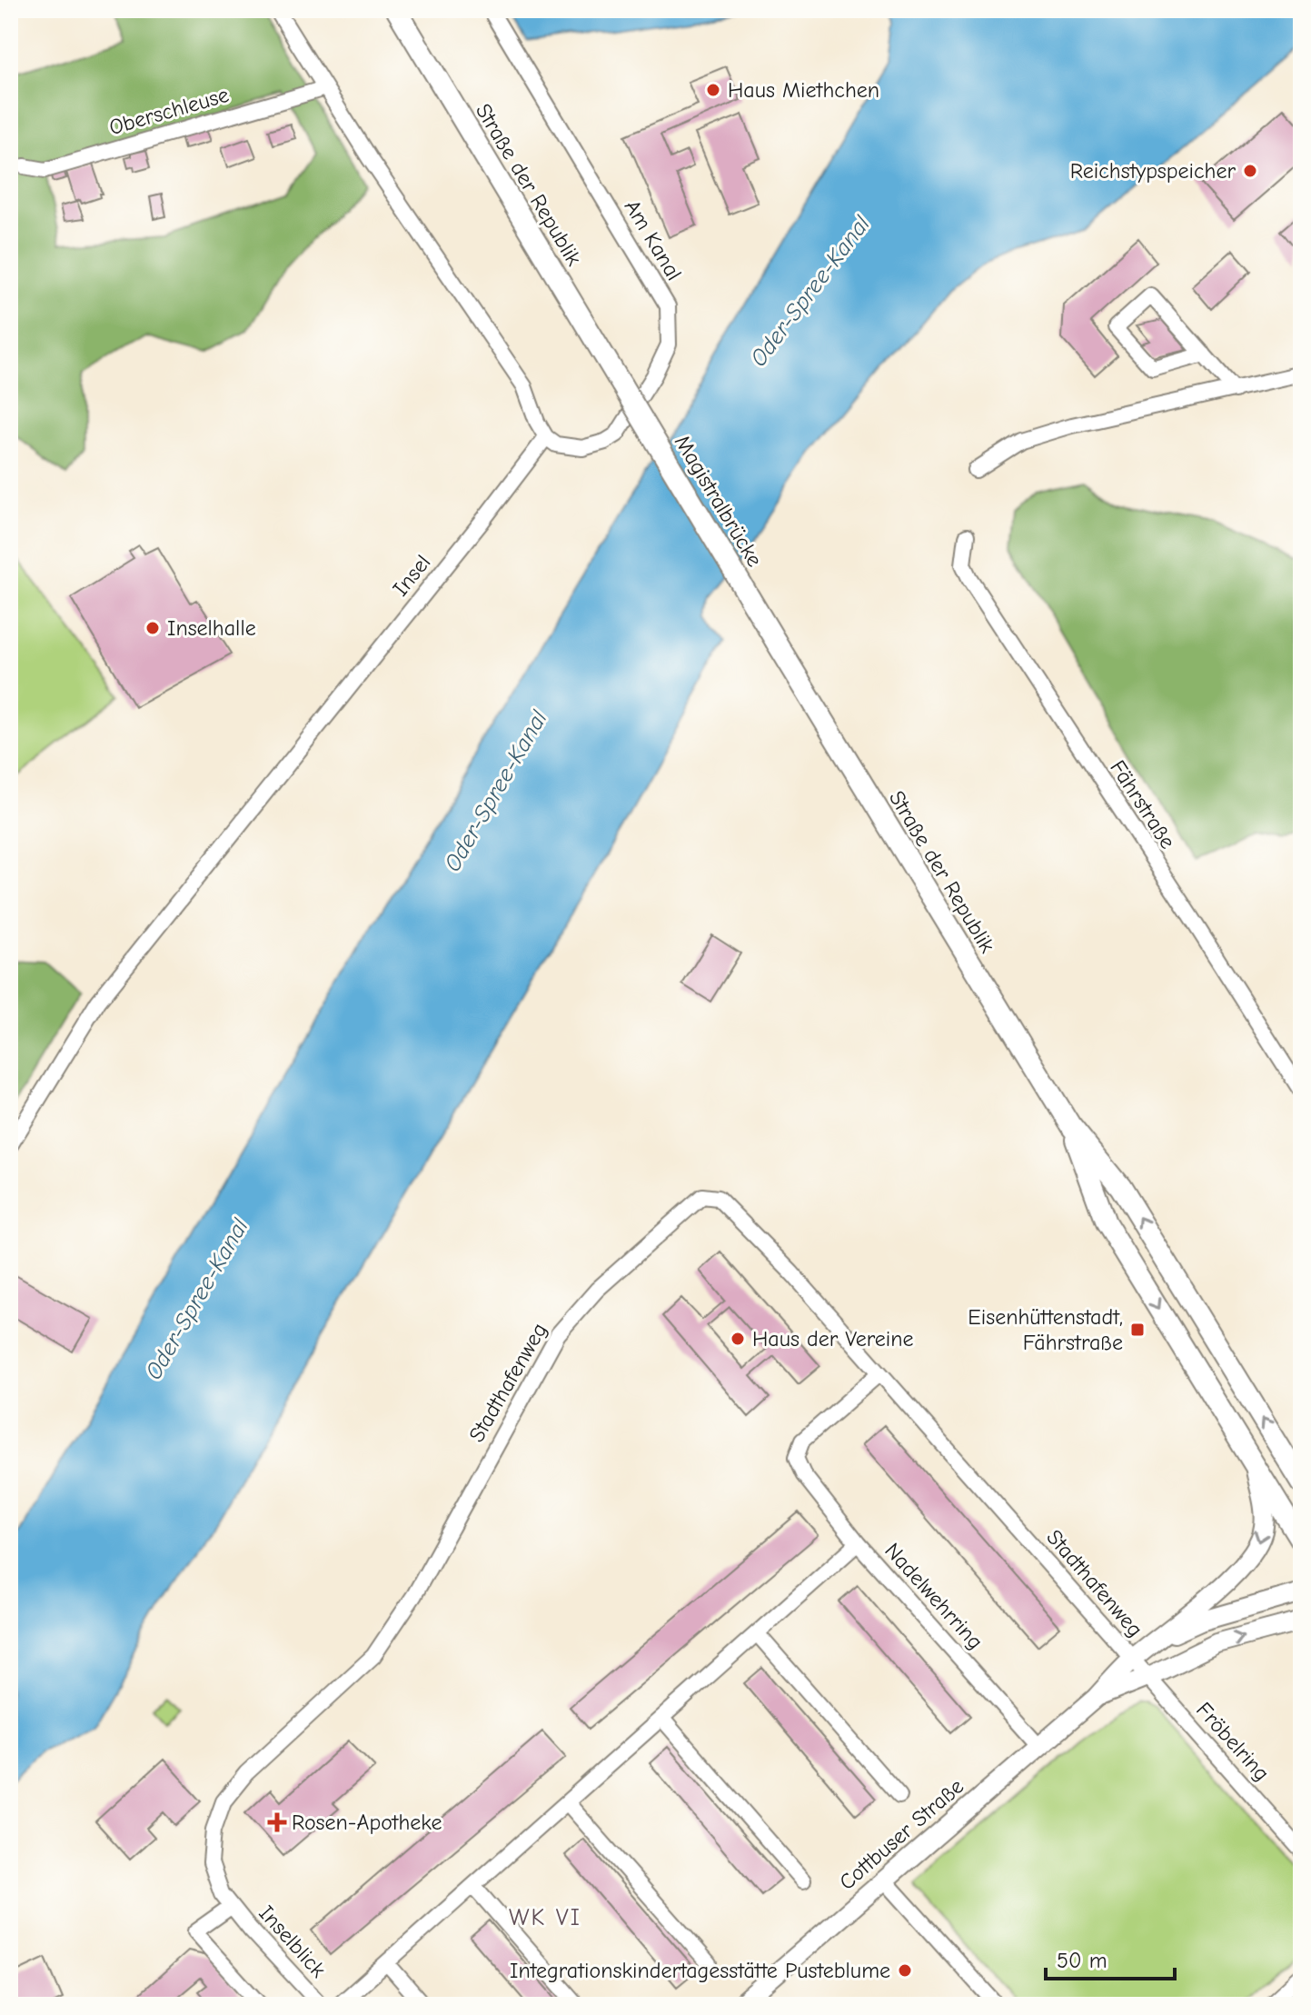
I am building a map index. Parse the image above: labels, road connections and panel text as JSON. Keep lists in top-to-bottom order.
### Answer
{
  "streets": {
    "main road": ["Straße der Republik", "Magistralbrücke"],
    "street": [
      "Oberschleuse",
      "Am Kanal",
      "Insel",
      "Fährstraße",
      "Stadthafenweg",
      "Nadelwehrring",
      "Fröbelring",
      "Cottbuser Straße",
      "Inselblick"
    ]
  },
  "crossings": [
    ["Straße der Republik", "Magistralbrücke"],
    ["Straße der Republik", "Cottbuser Straße"],
    ["Am Kanal", "Insel"],
    ["Stadthafenweg", "Fröbelring"],
    ["Stadthafenweg", "Cottbuser Straße"],
    ["Stadthafenweg", "Inselblick"],
    ["Nadelwehrring", "Cottbuser Straße"],
    ["Fröbelring", "Cottbuser Straße"]
  ],
  "districts": ["WK VI"],
  "water": ["Oder-Spree-Kanal"],
  "places": {
    "other": [
      "Haus Miethchen",
      "Reichstypspeicher",
      "Inselhalle",
      "Haus der Vereine",
      "Integrationskindertagesstätte Pusteblume"
    ],
    "transit": ["Eisenhüttenstadt, Fährstraße"],
    "health": ["Rosen-Apotheke"]
  },
  "scale_bar": "50 m"
}
